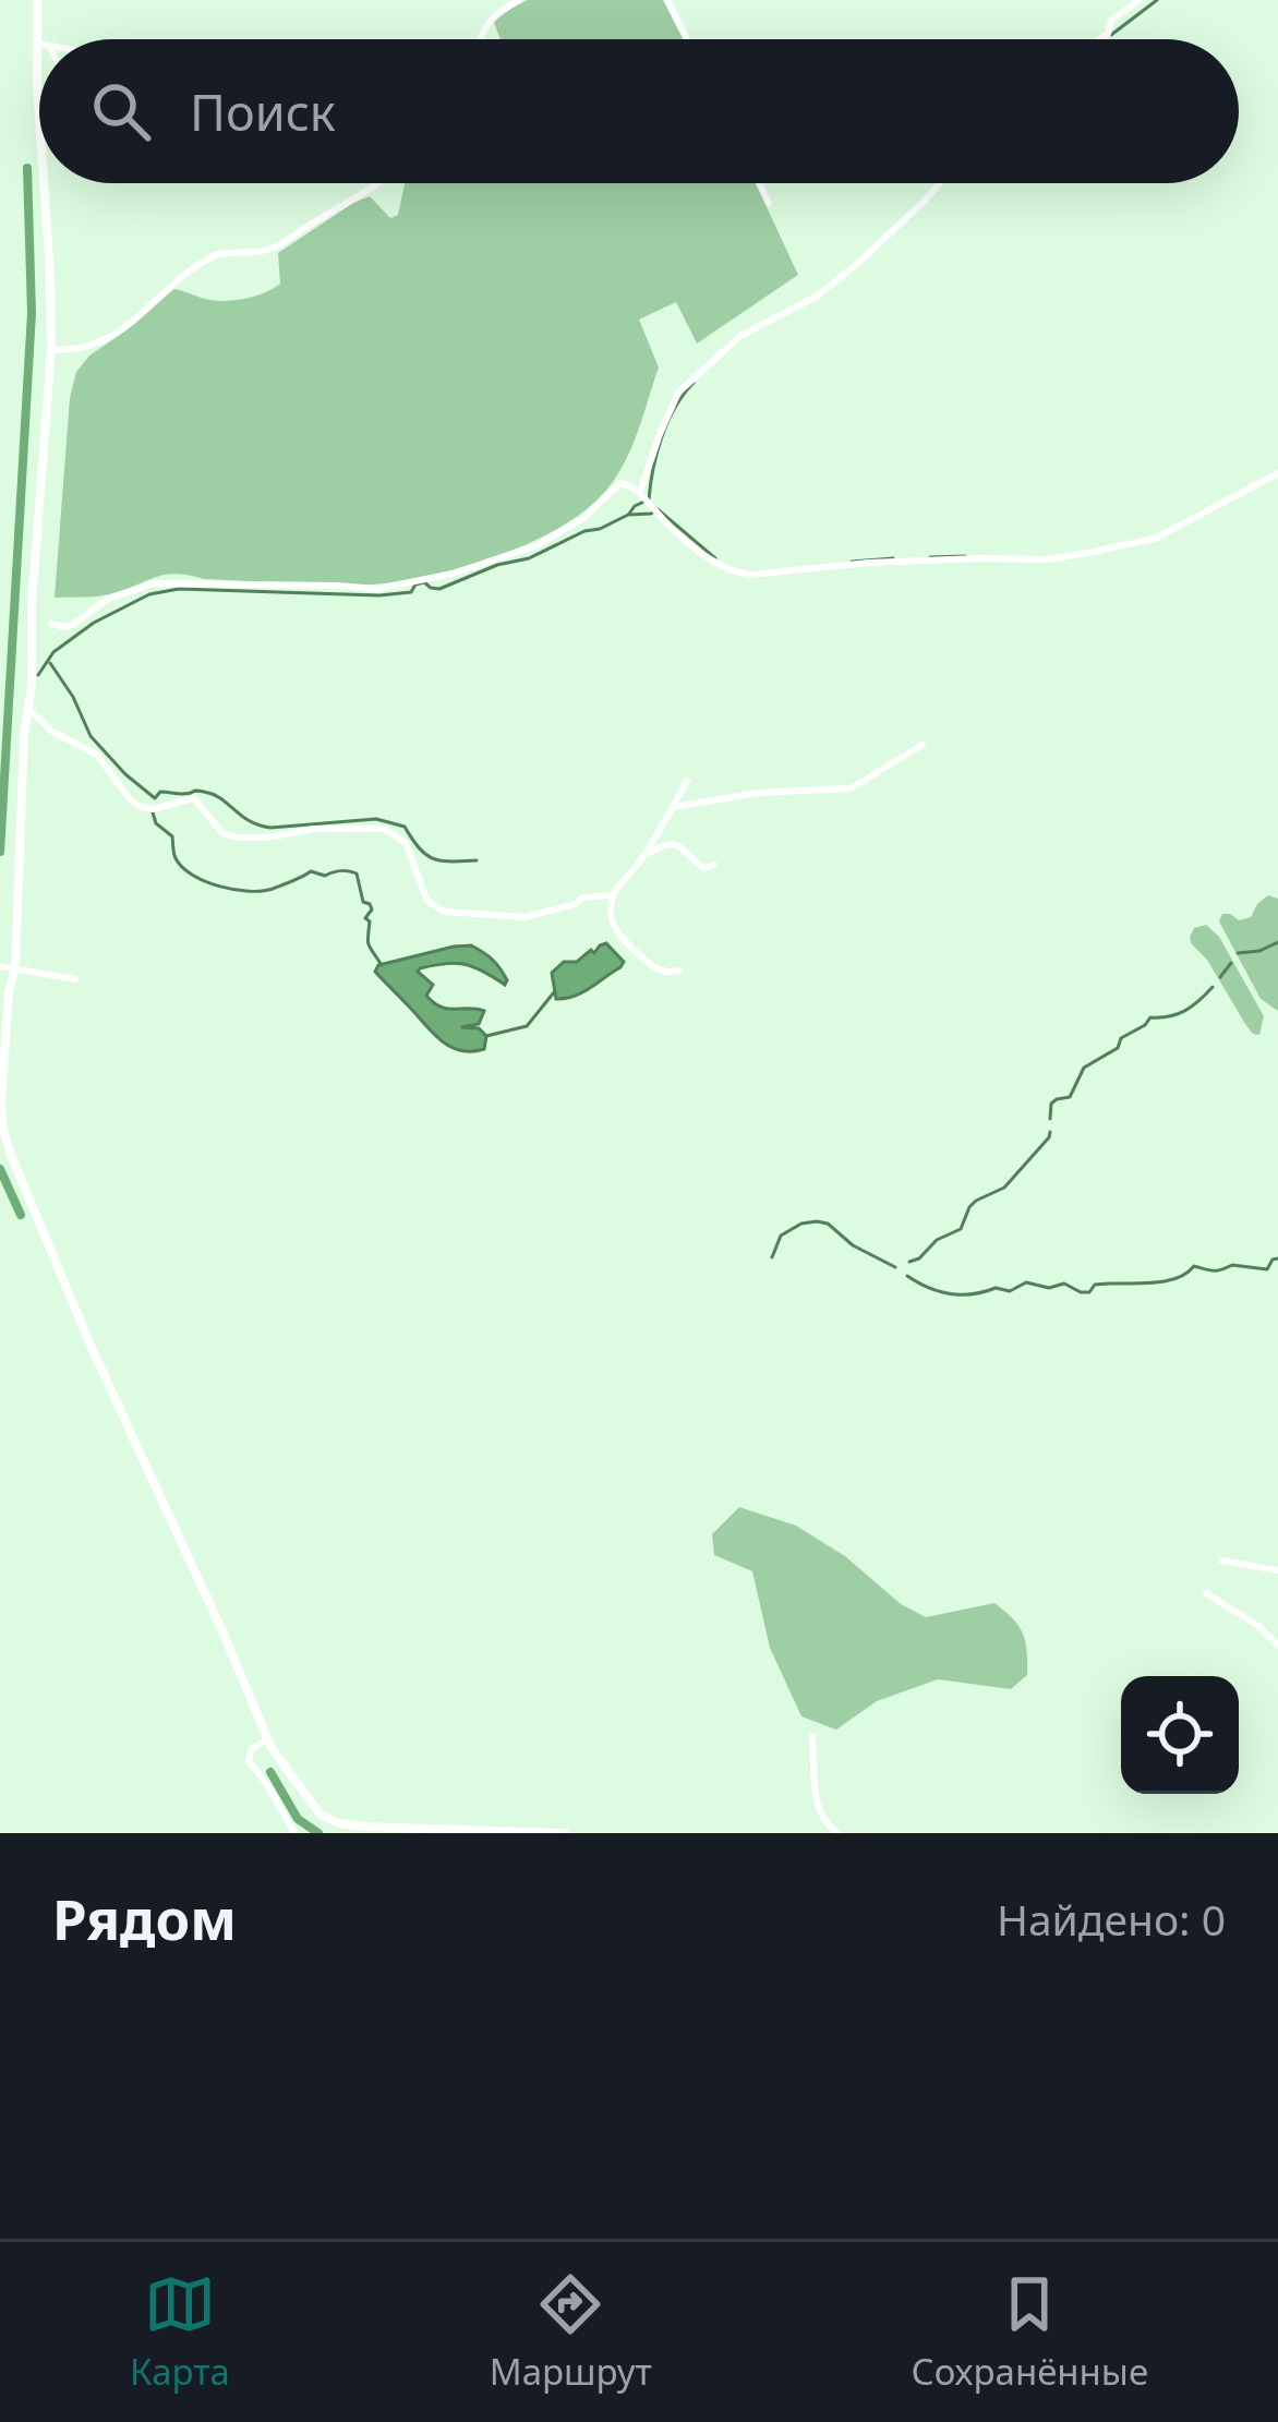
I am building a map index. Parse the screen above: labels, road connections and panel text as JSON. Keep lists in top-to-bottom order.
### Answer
{
  "page": {
    "search": "Поиск",
    "heading": ["Рядом", "Найдено: 0"],
    "nav": ["Карта", "Маршрут", "Сохранённые"]
  }
}
